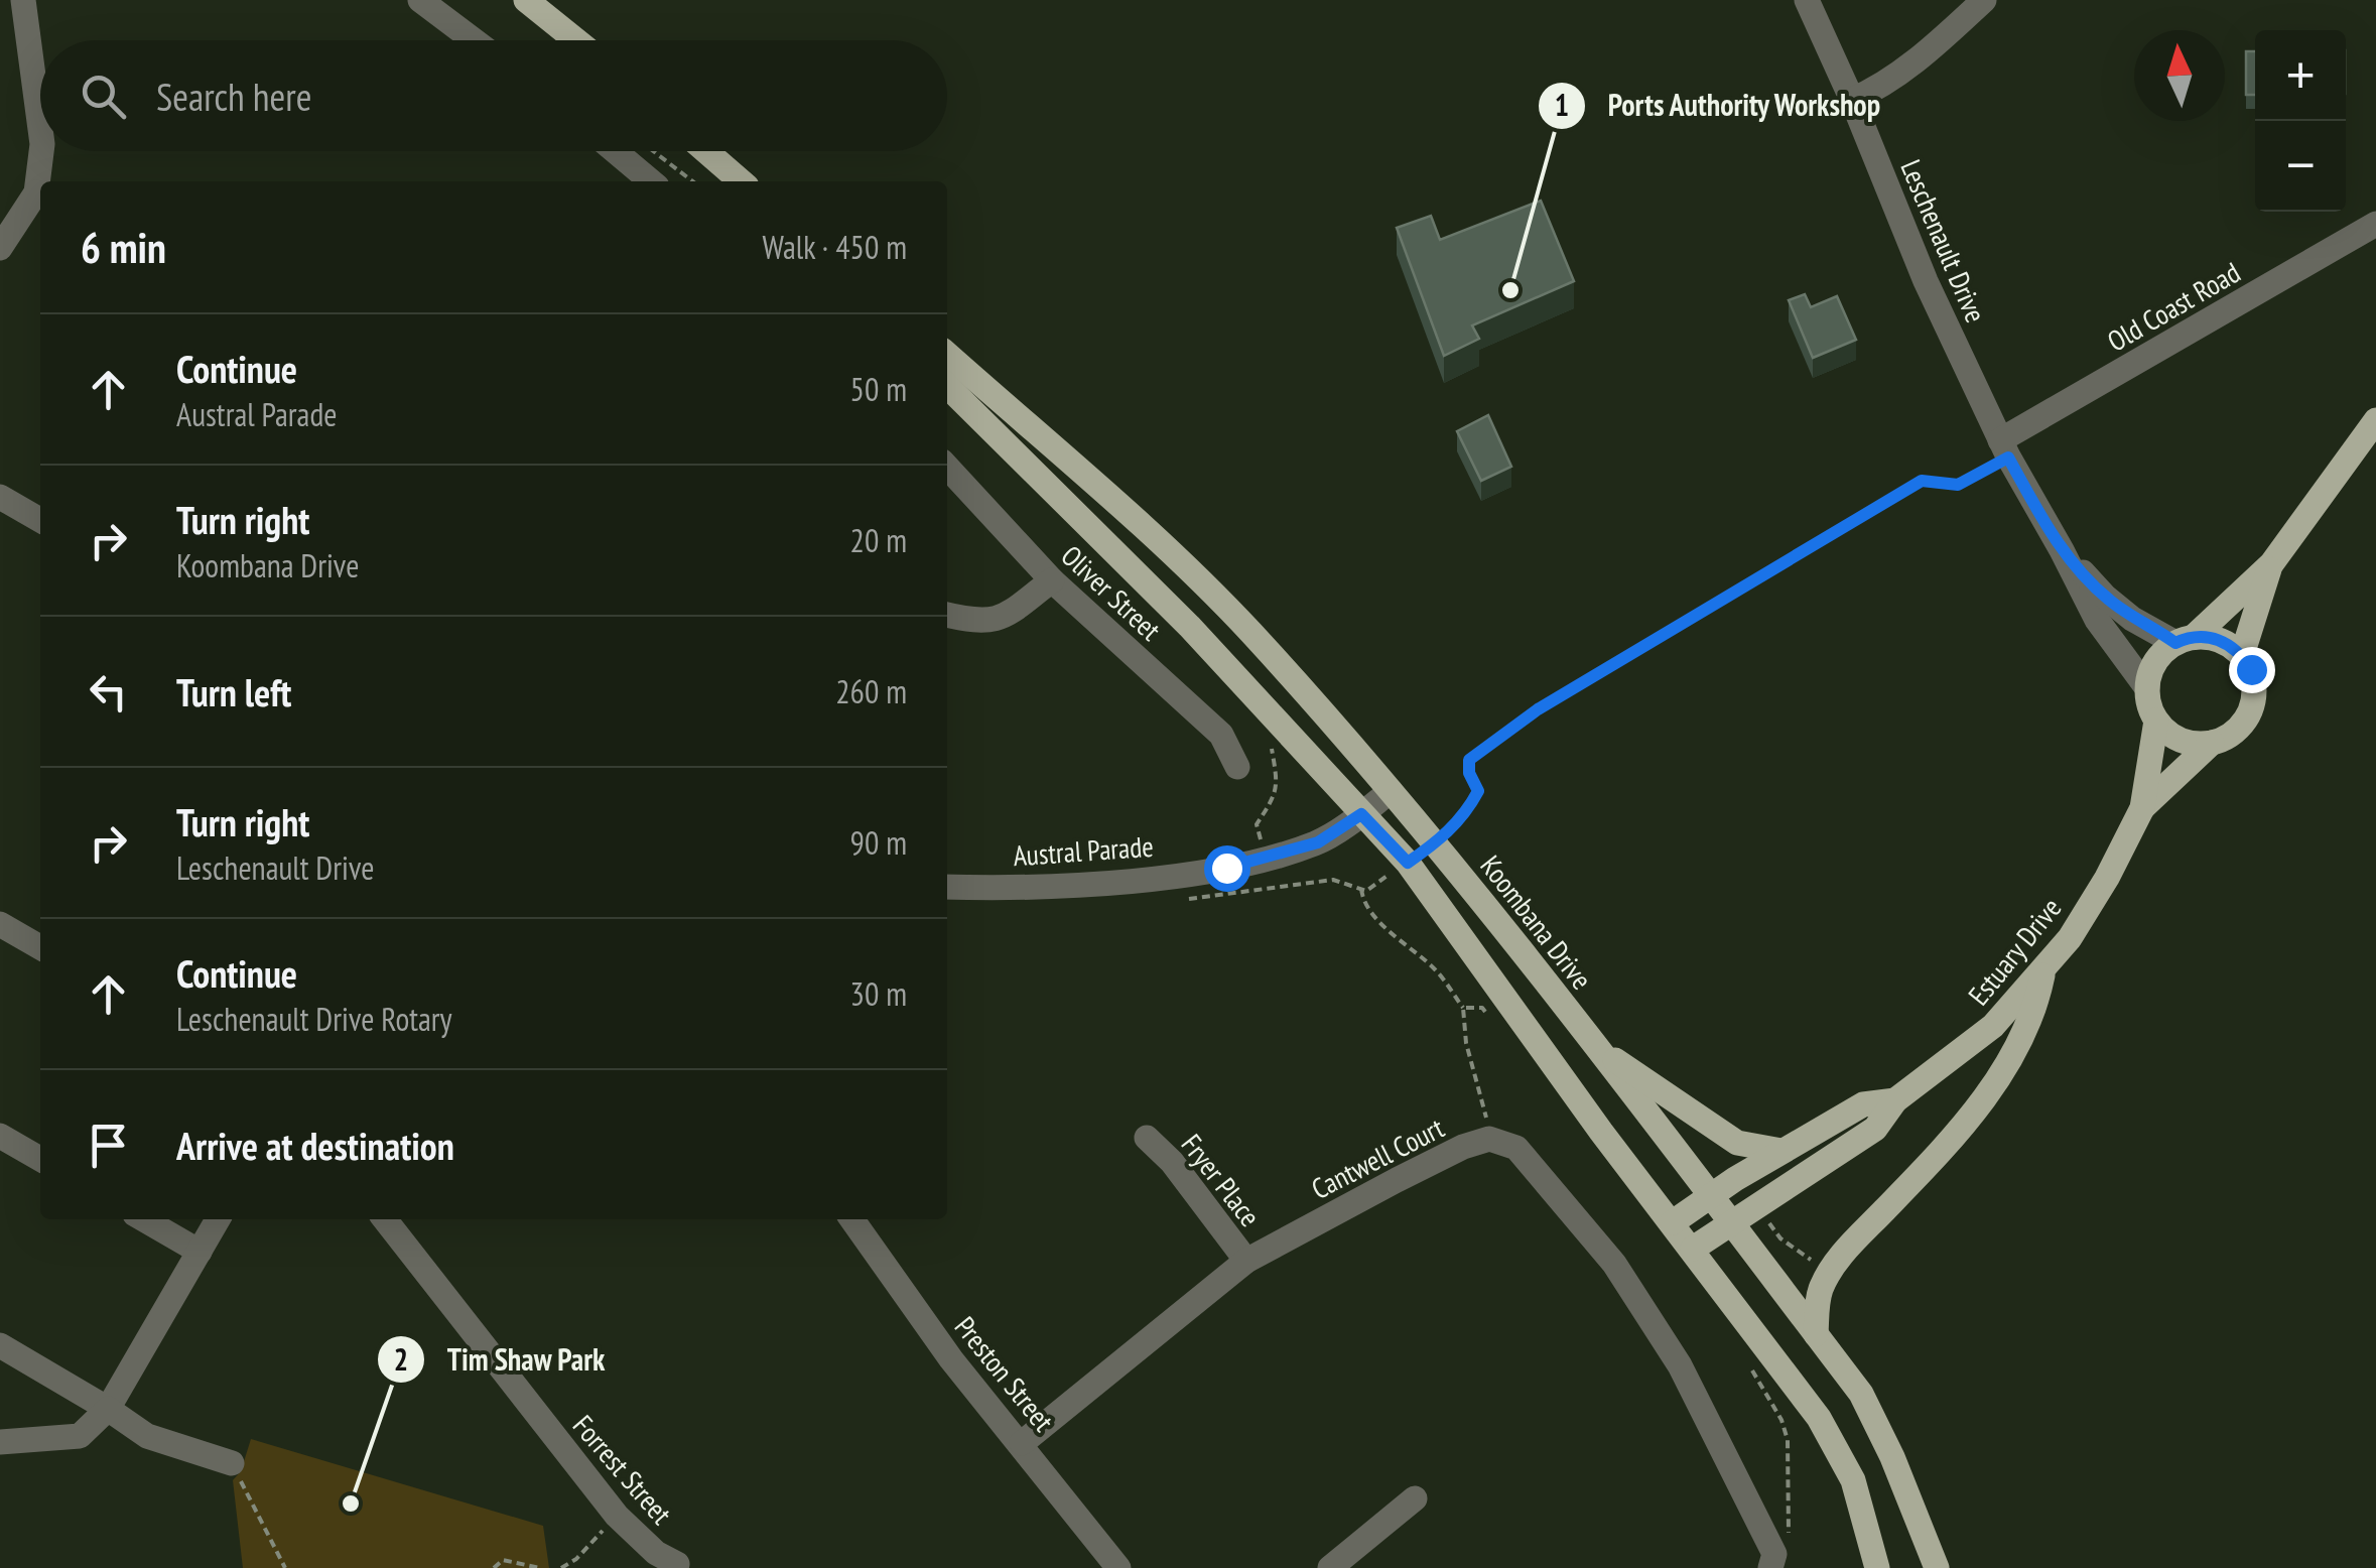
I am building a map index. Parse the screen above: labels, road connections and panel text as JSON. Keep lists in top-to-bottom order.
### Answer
{
  "streets": {
    "main road": ["Koombana Drive", "Estuary Drive"],
    "street": [
      "Leschenault Drive",
      "Old Coast Road",
      "Oliver Street",
      "Austral Parade",
      "Cantwell Court",
      "Fryer Place",
      "Preston Street",
      "Forrest Street"
    ]
  },
  "crossings": [
    ["Leschenault Drive", "Old Coast Road"],
    ["Leschenault Drive", "Estuary Drive"],
    ["Austral Parade", "Koombana Drive"],
    ["Koombana Drive", "Estuary Drive"],
    ["Cantwell Court", "Fryer Place"],
    ["Cantwell Court", "Preston Street"]
  ],
  "places": ["Ports Authority Workshop", "Tim Shaw Park"],
  "north": "top",
  "page": {
    "map_buttons": ["+", "−"],
    "search": "Search here",
    "heading": ["6 min", "Walk · 450 m"],
    "list": [
      ["Continue", "Austral Parade", "50 m"],
      ["Turn right", "Koombana Drive", "20 m"],
      ["Turn left", "260 m"],
      ["Turn right", "Leschenault Drive", "90 m"],
      ["Continue", "Leschenault Drive Rotary", "30 m"],
      "Arrive at destination"
    ]
  }
}
